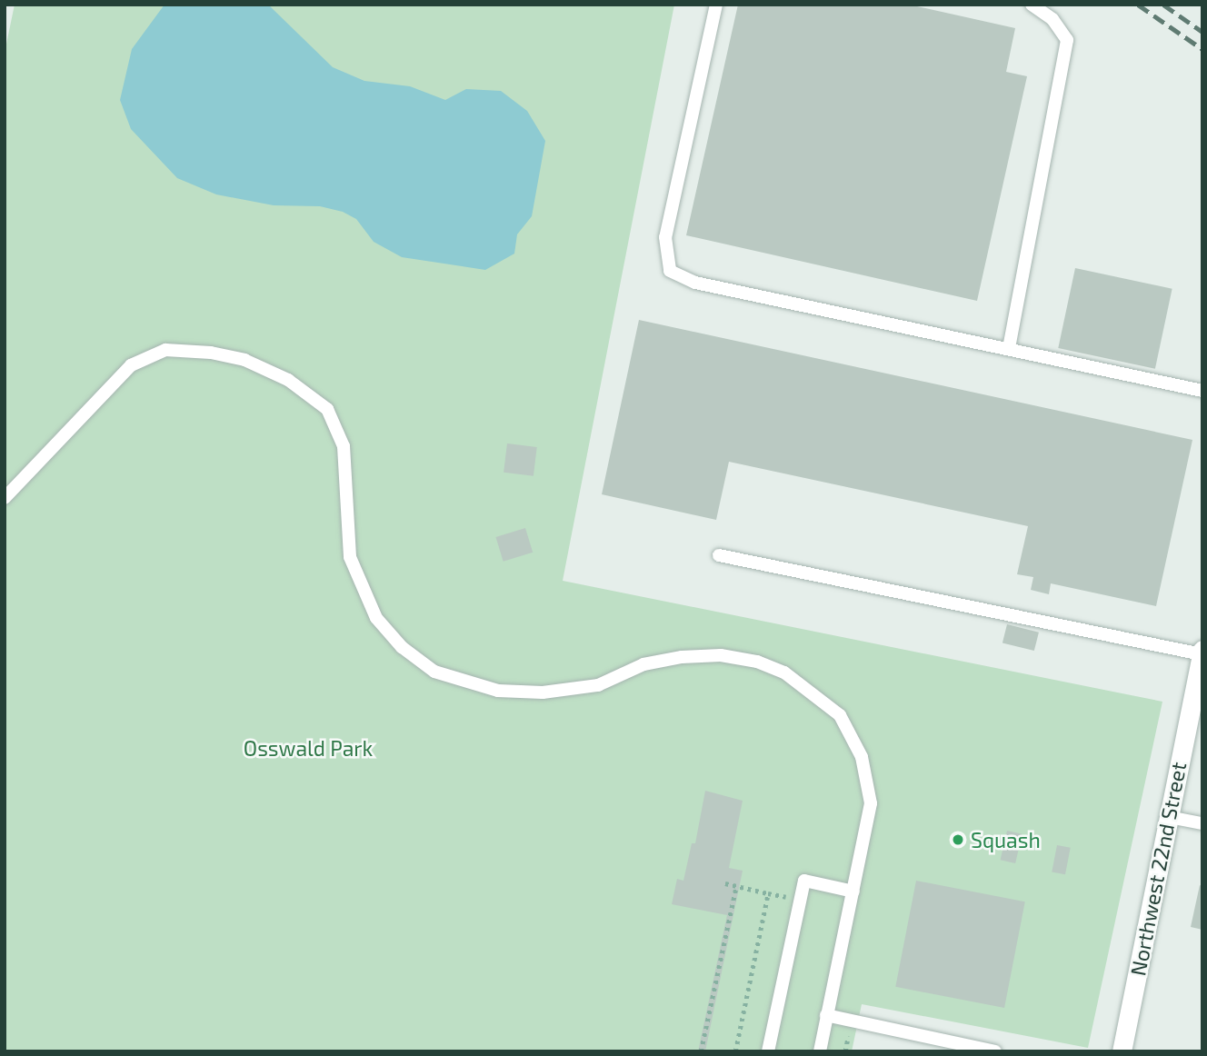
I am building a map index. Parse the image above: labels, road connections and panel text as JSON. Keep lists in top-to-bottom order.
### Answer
{
  "streets": {
    "street": ["Northwest 22nd Street"]
  },
  "parks": ["Osswald Park"],
  "places": ["Squash"]
}
